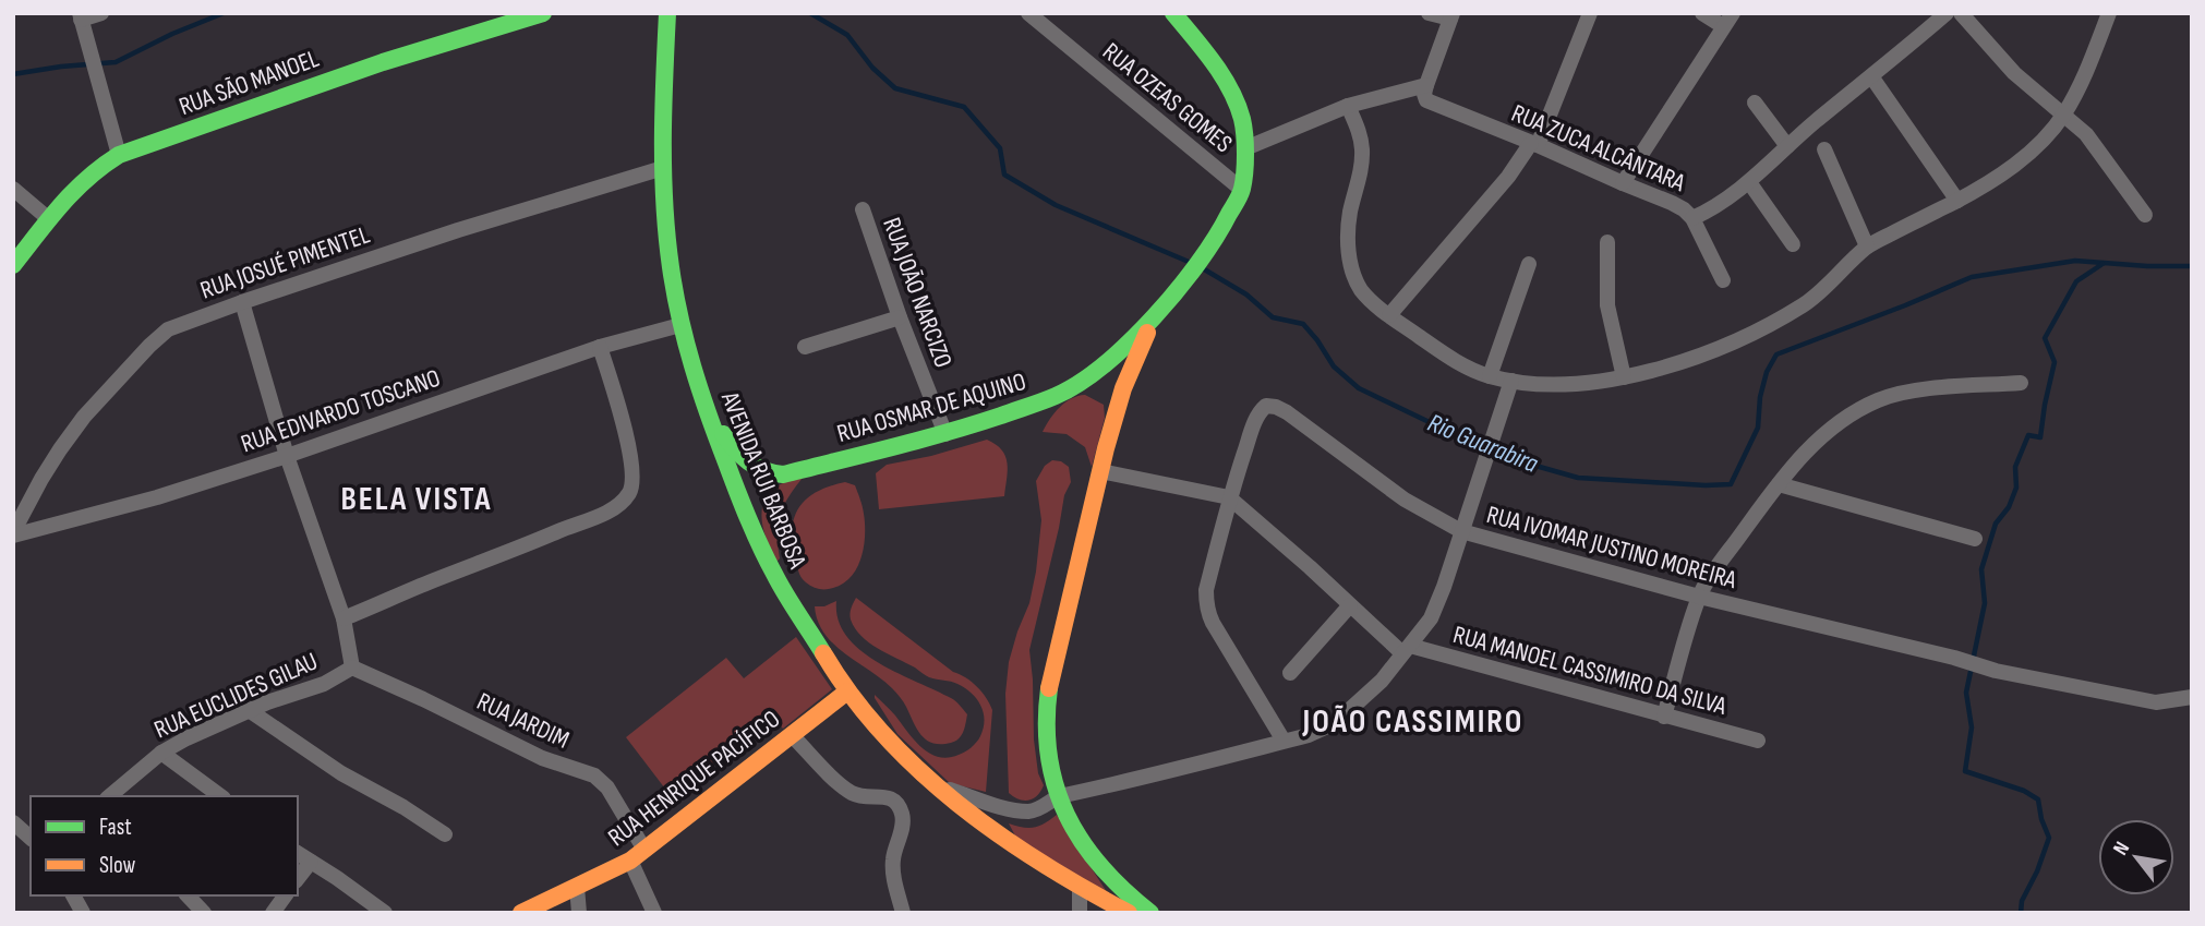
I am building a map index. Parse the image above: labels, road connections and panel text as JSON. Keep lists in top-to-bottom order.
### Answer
{
  "streets": {
    "main road": [
      "RUA SÃO MANOEL",
      "RUA OSMAR DE AQUINO",
      "AVENIDA RUI BARBOSA",
      "RUA HENRIQUE PACÍFICO"
    ],
    "street": [
      "RUA OZEAS GOMES",
      "RUA ZUCA ALCÂNTARA",
      "RUA JOSUÉ PIMENTEL",
      "RUA JOÃO NARCIZO",
      "RUA EDIVARDO TOSCANO",
      "RUA IVOMAR JUSTINO MOREIRA",
      "RUA MANOEL CASSIMIRO DA SILVA",
      "RUA EUCLIDES GILAU",
      "RUA JARDIM"
    ]
  },
  "crossings": [
    ["RUA OZEAS GOMES", "RUA OSMAR DE AQUINO"],
    ["RUA JOSUÉ PIMENTEL", "RUA EDIVARDO TOSCANO"],
    ["RUA JOSUÉ PIMENTEL", "AVENIDA RUI BARBOSA"],
    ["RUA JOÃO NARCIZO", "RUA OSMAR DE AQUINO"],
    ["RUA OSMAR DE AQUINO", "AVENIDA RUI BARBOSA"],
    ["RUA EDIVARDO TOSCANO", "AVENIDA RUI BARBOSA"],
    ["AVENIDA RUI BARBOSA", "RUA HENRIQUE PACÍFICO"],
    ["RUA EUCLIDES GILAU", "RUA JARDIM"],
    ["RUA JARDIM", "RUA HENRIQUE PACÍFICO"]
  ],
  "districts": ["BELA VISTA", "JOÃO CASSIMIRO"],
  "water": ["Rio Guarabira"],
  "legend": ["Fast", "Slow"],
  "north": "top left"
}
